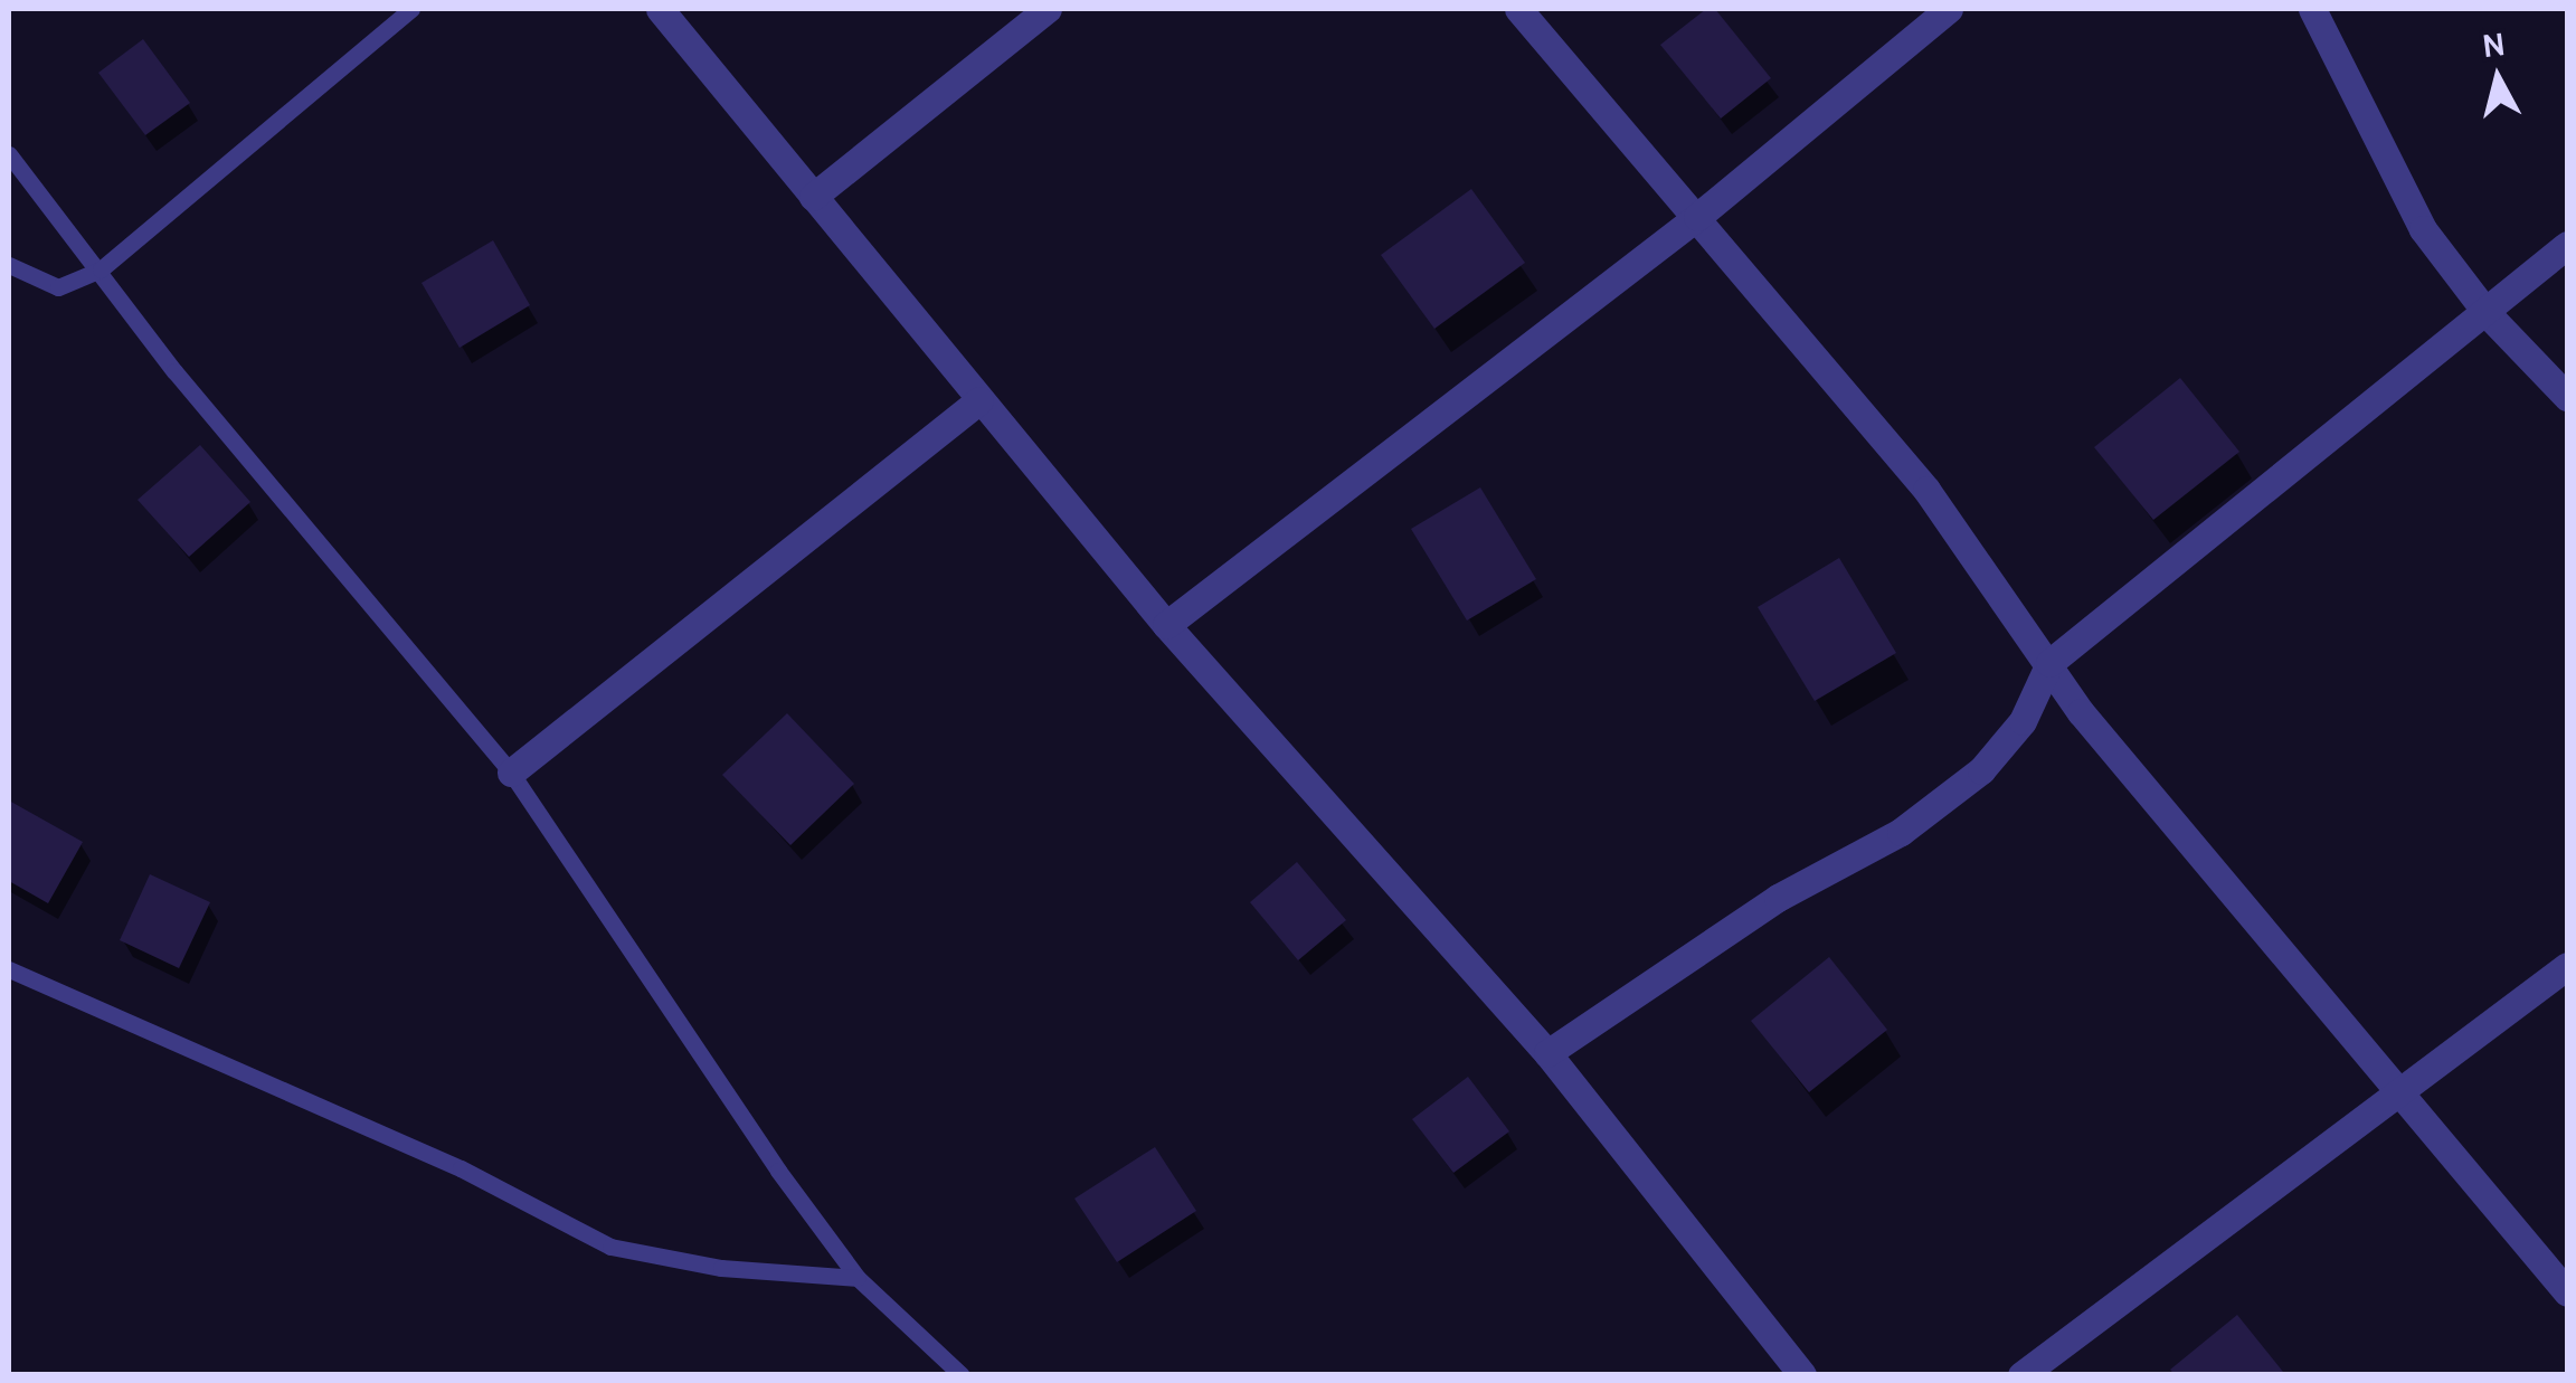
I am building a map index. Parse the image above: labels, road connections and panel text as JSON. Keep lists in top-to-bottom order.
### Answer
{
  "north": "top"
}
